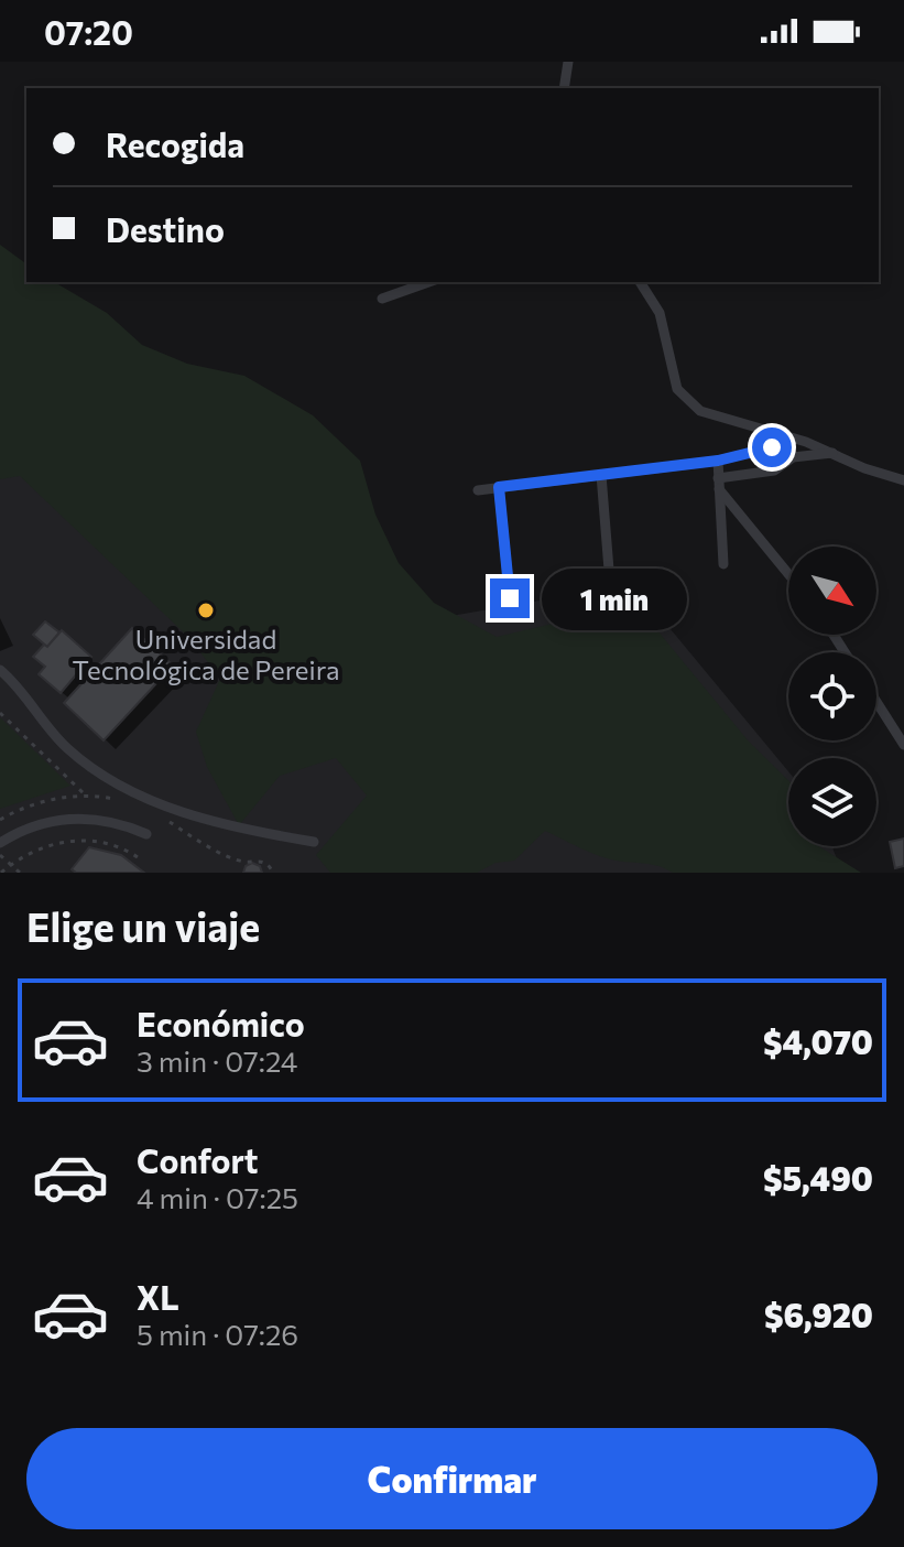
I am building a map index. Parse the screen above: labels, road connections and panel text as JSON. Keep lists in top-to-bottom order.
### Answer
{
  "places": ["Universidad Tecnológica de Pereira"],
  "north": "bottom right",
  "page": {
    "status": "07:20",
    "banner": ["Recogida", "Destino"],
    "bubble": "1 min",
    "heading": "Elige un viaje",
    "list": [
      {
        "name": "Económico",
        "note": "3 min · 07:24",
        "value": "$4,070"
      },
      {
        "name": "Confort",
        "note": "4 min · 07:25",
        "value": "$5,490"
      },
      {
        "name": "XL",
        "note": "5 min · 07:26",
        "value": "$6,920"
      }
    ],
    "buttons": "Confirmar"
  }
}
